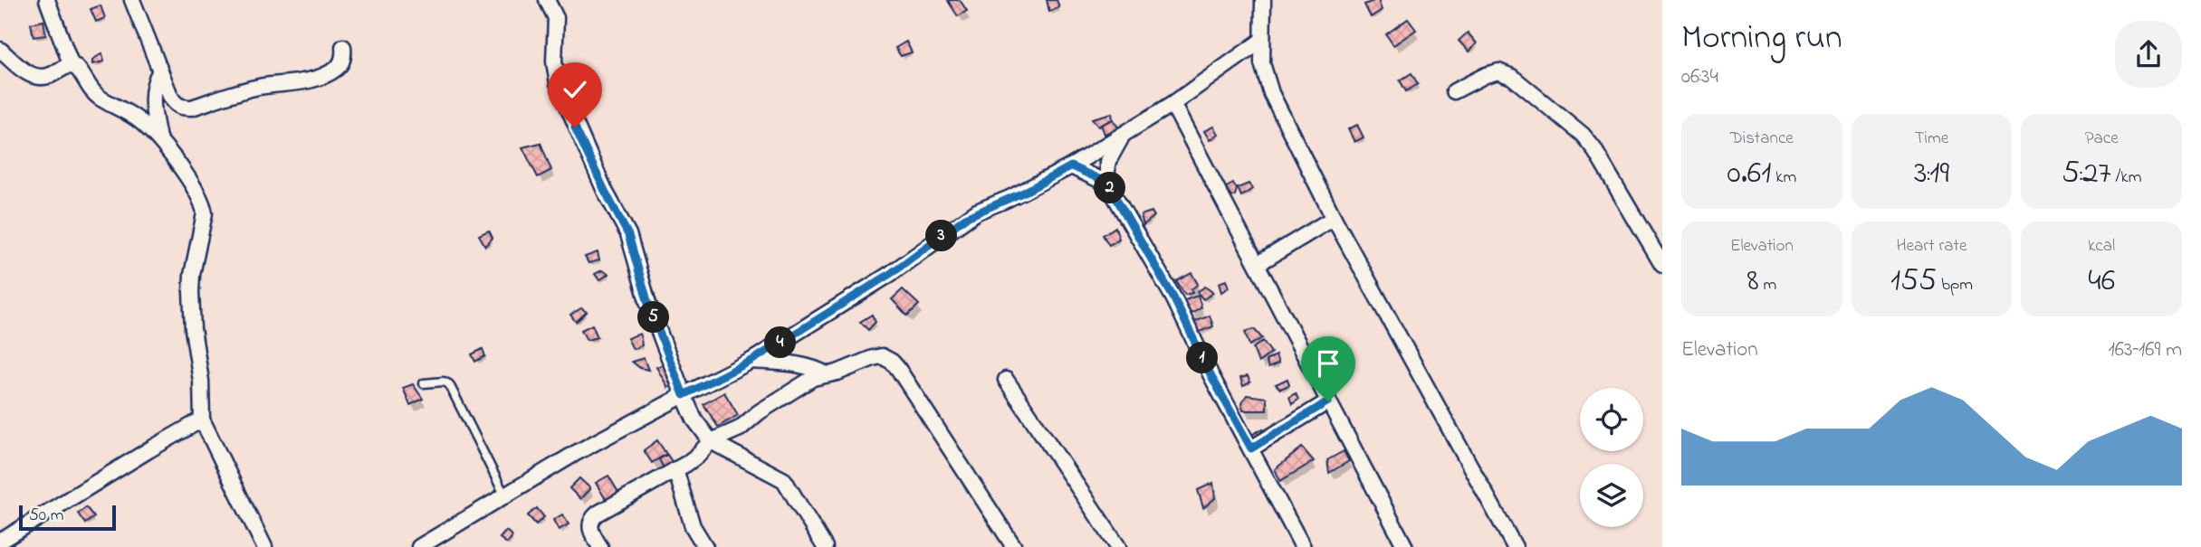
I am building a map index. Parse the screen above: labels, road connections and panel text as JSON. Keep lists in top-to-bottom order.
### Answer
{
  "scale_bar": "50 m",
  "page": {
    "heading": ["Morning run", "06:34"],
    "stats": [
      ["Distance", "0.61 km"],
      ["Time", "3:19"],
      ["Pace", "5:27 /km"],
      ["Elevation", "8 m"],
      ["Heart rate", "155 bpm"],
      ["kcal", "46"]
    ],
    "pins": [
      "2",
      "3",
      "5",
      "4",
      "1"
    ],
    "chart": ["Elevation", "163–169 m"],
    "scale": "50 m"
  }
}
